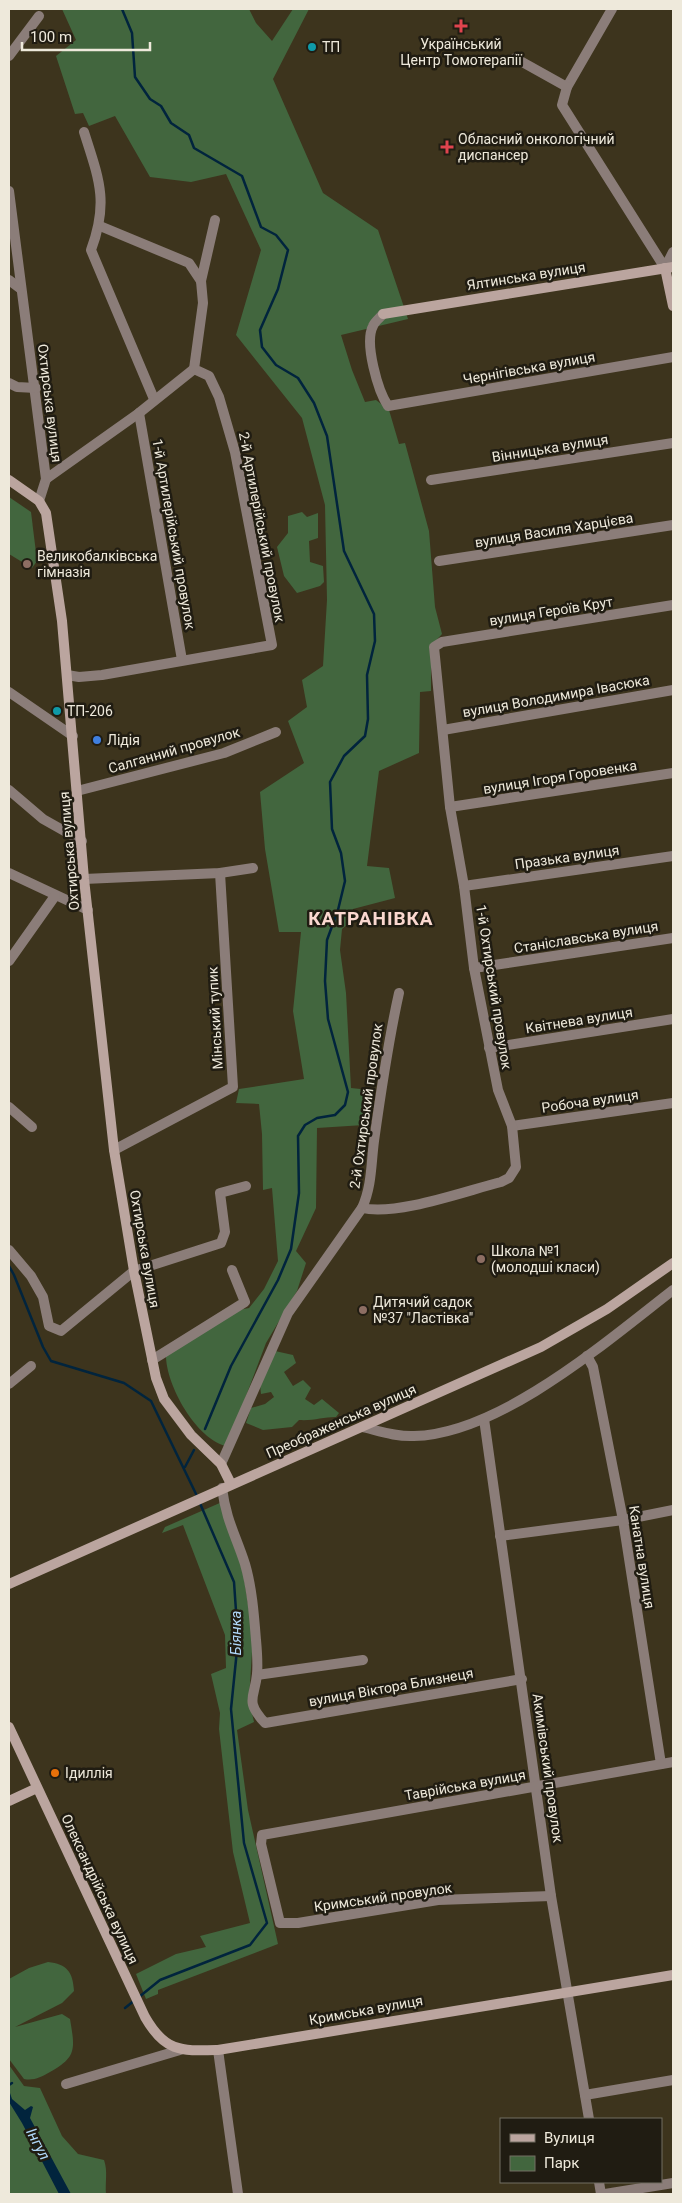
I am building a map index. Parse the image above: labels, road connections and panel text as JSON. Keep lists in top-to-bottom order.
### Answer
{
  "streets": {
    "street": [
      "Ялтинська вулиця",
      "Чернігівська вулиця",
      "Охтирська вулиця",
      "Вінницька вулиця",
      "2-й Артилерійський провулок",
      "вулиця Василя Харцієва",
      "1-й Артилерійський провулок",
      "вулиця Героїв Крут",
      "вулиця Володимира Івасюка",
      "Салганний провулок",
      "вулиця Ігоря Горовенка",
      "Празька вулиця",
      "Станіславська вулиця",
      "1-й Охтирський провулок",
      "Мінський тупик",
      "Квітнева вулиця",
      "Робоча вулиця",
      "2-й Охтирський провулок",
      "Преображенська вулиця",
      "Канатна вулиця",
      "вулиця Віктора Близнеця",
      "Акимівський провулок",
      "Таврійська вулиця",
      "Олександрійська вулиця",
      "Кримський провулок",
      "Кримська вулиця"
    ]
  },
  "crossings": [
    ["Ялтинська вулиця", "Чернігівська вулиця"],
    ["Охтирська вулиця", "Салганний провулок"],
    ["Охтирська вулиця", "Мінський тупик"],
    ["Охтирська вулиця", "2-й Охтирський провулок"],
    ["Охтирська вулиця", "Преображенська вулиця"],
    ["2-й Артилерійський провулок", "1-й Артилерійський провулок"],
    ["вулиця Героїв Крут", "1-й Охтирський провулок"],
    ["вулиця Володимира Івасюка", "1-й Охтирський провулок"],
    ["вулиця Ігоря Горовенка", "1-й Охтирський провулок"],
    ["Празька вулиця", "1-й Охтирський провулок"],
    ["Станіславська вулиця", "1-й Охтирський провулок"],
    ["1-й Охтирський провулок", "Квітнева вулиця"],
    ["1-й Охтирський провулок", "Робоча вулиця"],
    ["1-й Охтирський провулок", "2-й Охтирський провулок"],
    ["Канатна вулиця", "Таврійська вулиця"],
    ["вулиця Віктора Близнеця", "Акимівський провулок"],
    ["Акимівський провулок", "Таврійська вулиця"],
    ["Акимівський провулок", "Кримський провулок"],
    ["Акимівський провулок", "Кримська вулиця"],
    ["Таврійська вулиця", "Кримський провулок"],
    ["Олександрійська вулиця", "Кримська вулиця"]
  ],
  "districts": ["КАТРАНІВКА"],
  "water": ["Біянка", "Інгул"],
  "places": {
    "health": ["Український Центр Томотерапії", "Обласний онкологічний диспансер"],
    "other": [
      "ТП",
      "Великобалківська гімназія",
      "ТП-206",
      "Лідія",
      "Школа №1 (молодші класи)",
      "Дитячий садок №37 \"Ластівка\"",
      "Ідиллія"
    ]
  },
  "legend": ["Вулиця", "Парк"],
  "scale_bar": "100 m"
}
